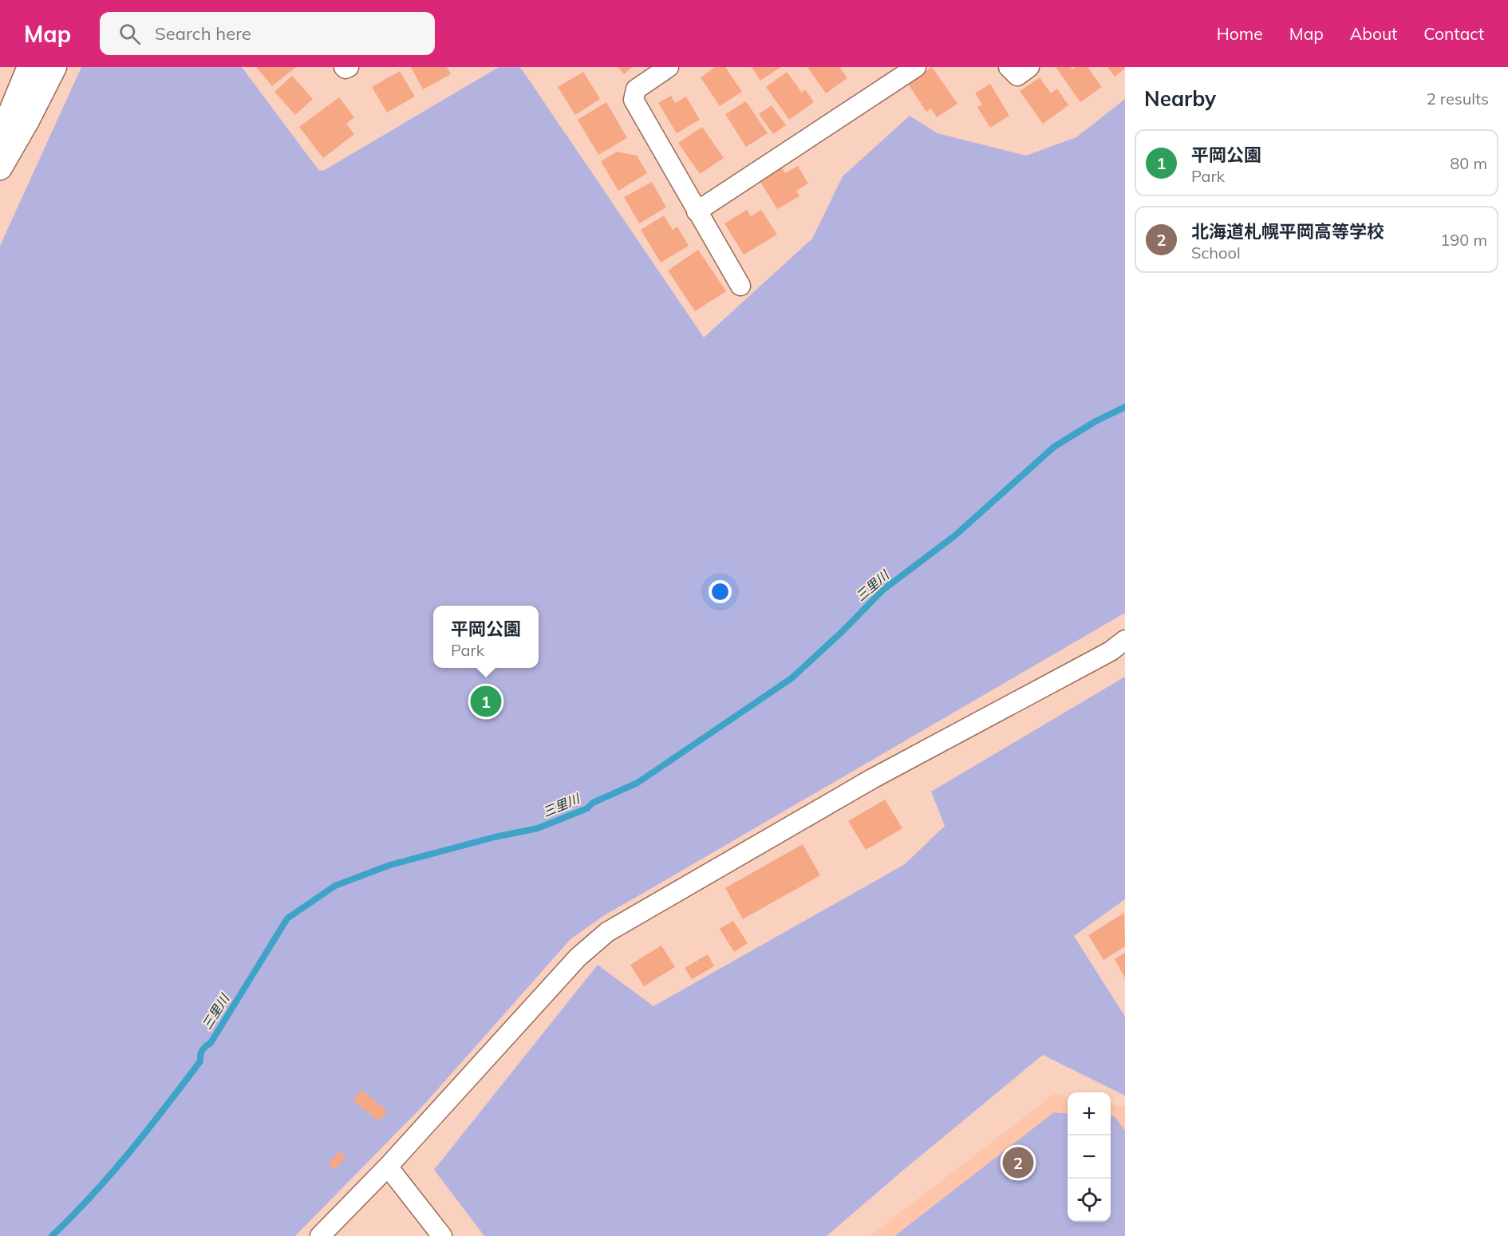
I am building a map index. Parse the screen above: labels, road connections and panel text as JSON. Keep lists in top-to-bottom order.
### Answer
{
  "water": ["三里川"],
  "page": {
    "header": "Map",
    "search": "Search here",
    "nav": [
      "Home",
      "Map",
      "About",
      "Contact"
    ],
    "heading": ["Nearby", "2 results"],
    "list": [
      {
        "mark": "1",
        "name": "平岡公園",
        "note": "Park",
        "value": "80 m"
      },
      {
        "mark": "2",
        "name": "北海道札幌平岡高等学校",
        "note": "School",
        "value": "190 m"
      }
    ],
    "popup": ["平岡公園", "Park"],
    "pins": ["1", "2"],
    "map_buttons": ["+", "−"]
  }
}
